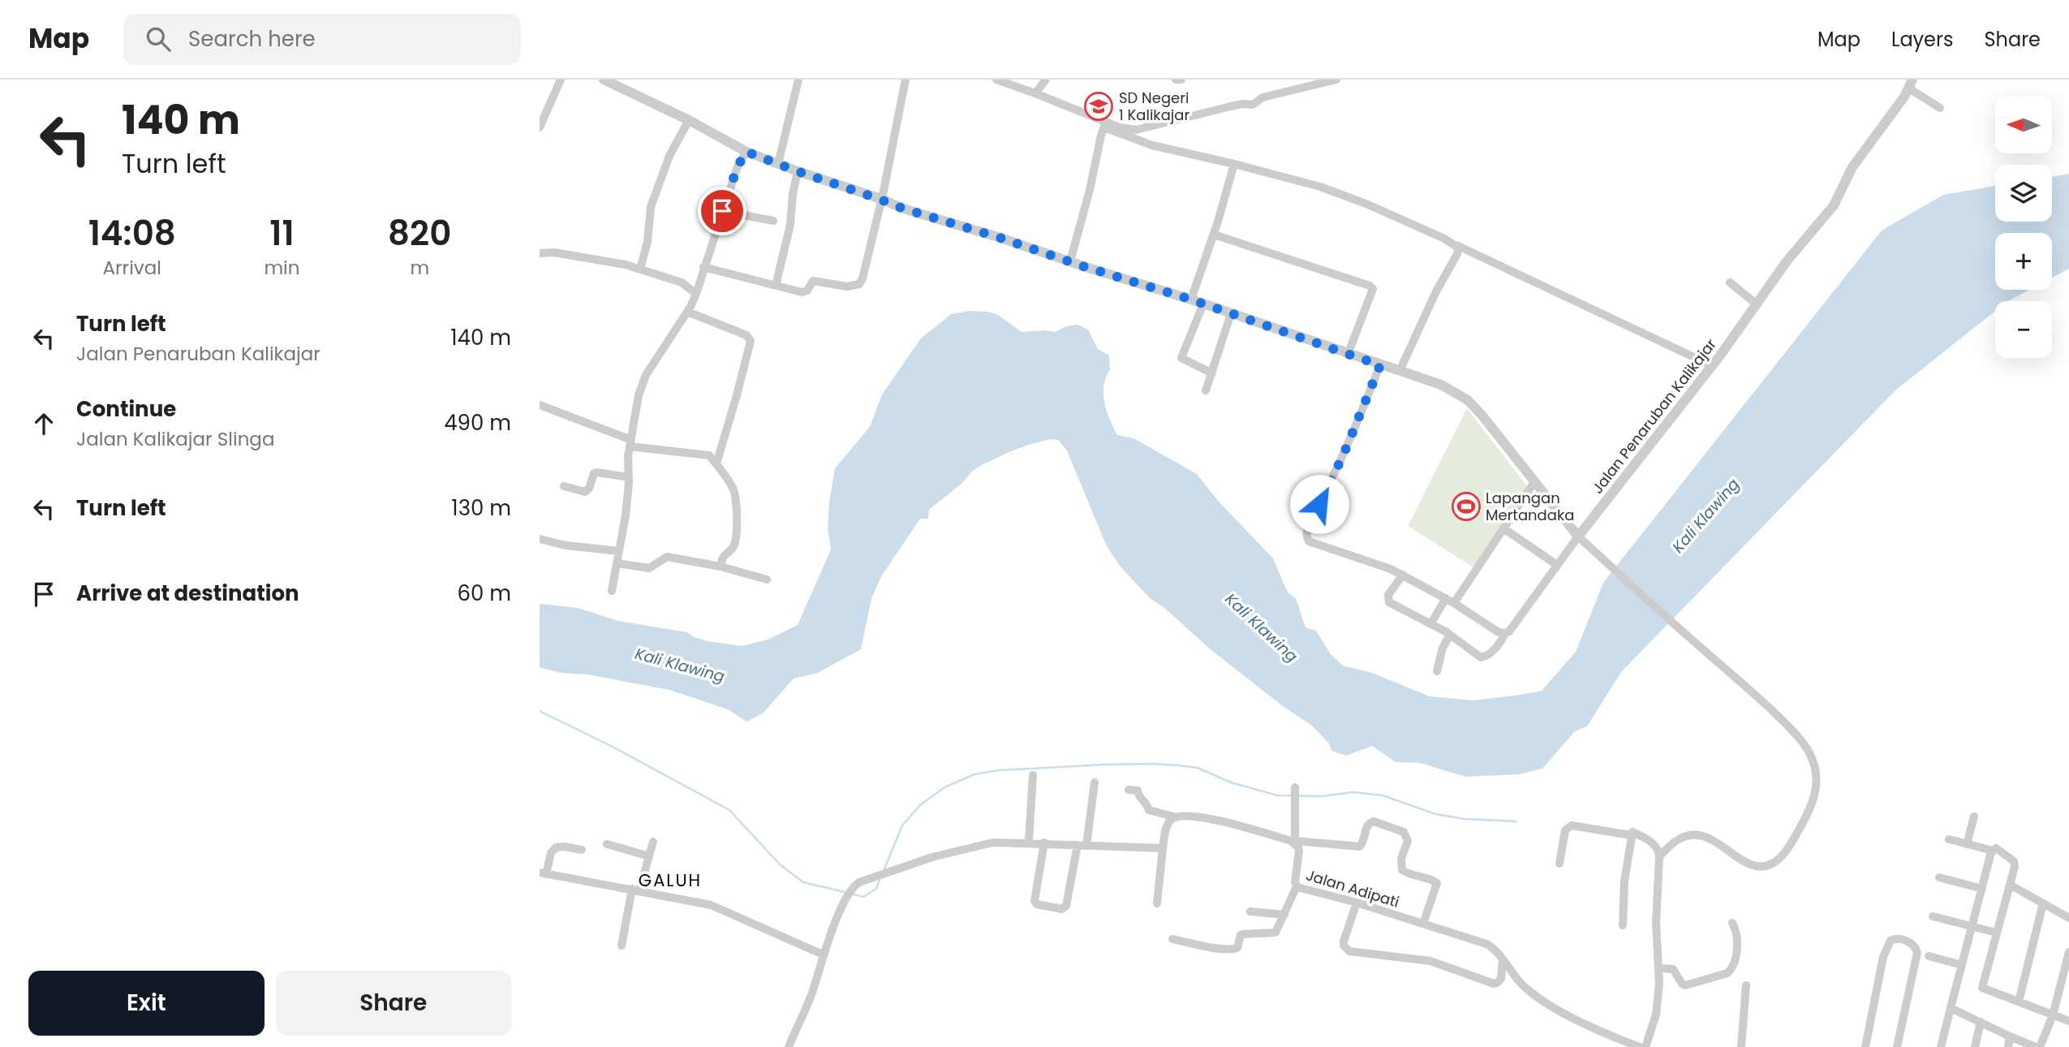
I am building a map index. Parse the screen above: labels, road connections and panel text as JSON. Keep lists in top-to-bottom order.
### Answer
{
  "streets": {
    "street": ["Jalan Penaruban Kalikajar", "Jalan Adipati"]
  },
  "districts": ["GALUH"],
  "water": ["Kali Klawing"],
  "places": {
    "school or university": ["SD Negeri 1 Kalikajar"],
    "sports": ["Lapangan Mertandaka"]
  },
  "north": "left",
  "page": {
    "header": "Map",
    "search": "Search here",
    "nav": ["Map", "Layers", "Share"],
    "turn": ["140 m", "Turn left"],
    "map_buttons": ["+", "−"],
    "eta": [
      "14:08",
      "Arrival",
      "11",
      "min",
      "820",
      "m"
    ],
    "list": [
      {
        "name": "Turn left",
        "note": "Jalan Penaruban Kalikajar",
        "value": "140 m"
      },
      {
        "name": "Continue",
        "note": "Jalan Kalikajar Slinga",
        "value": "490 m"
      },
      {
        "name": "Turn left",
        "value": "130 m"
      },
      {
        "name": "Arrive at destination",
        "value": "60 m"
      }
    ],
    "buttons": ["Exit", "Share"]
  }
}
